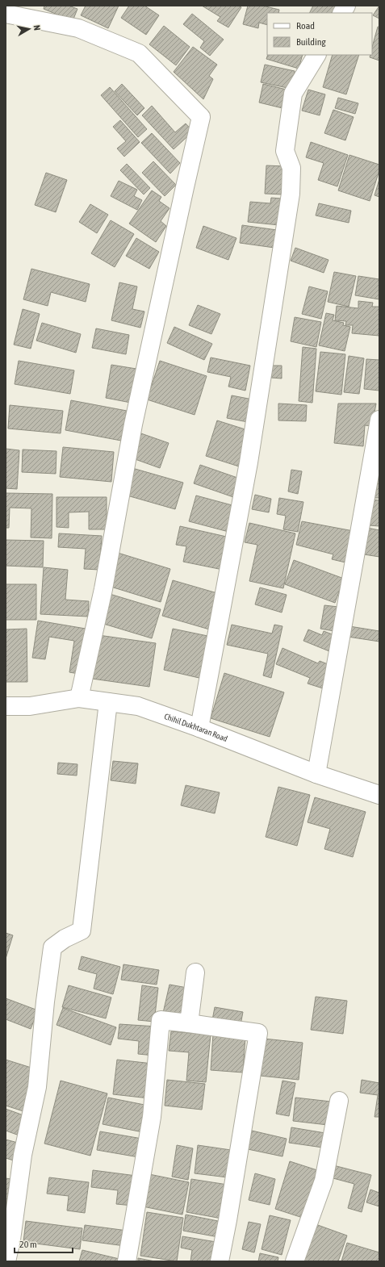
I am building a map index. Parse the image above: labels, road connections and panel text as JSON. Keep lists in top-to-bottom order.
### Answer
{
  "streets": {
    "street": ["Chihil Dukhtaran Road"]
  },
  "legend": ["Road", "Building"],
  "scale_bar": "20 m",
  "north": "right"
}
